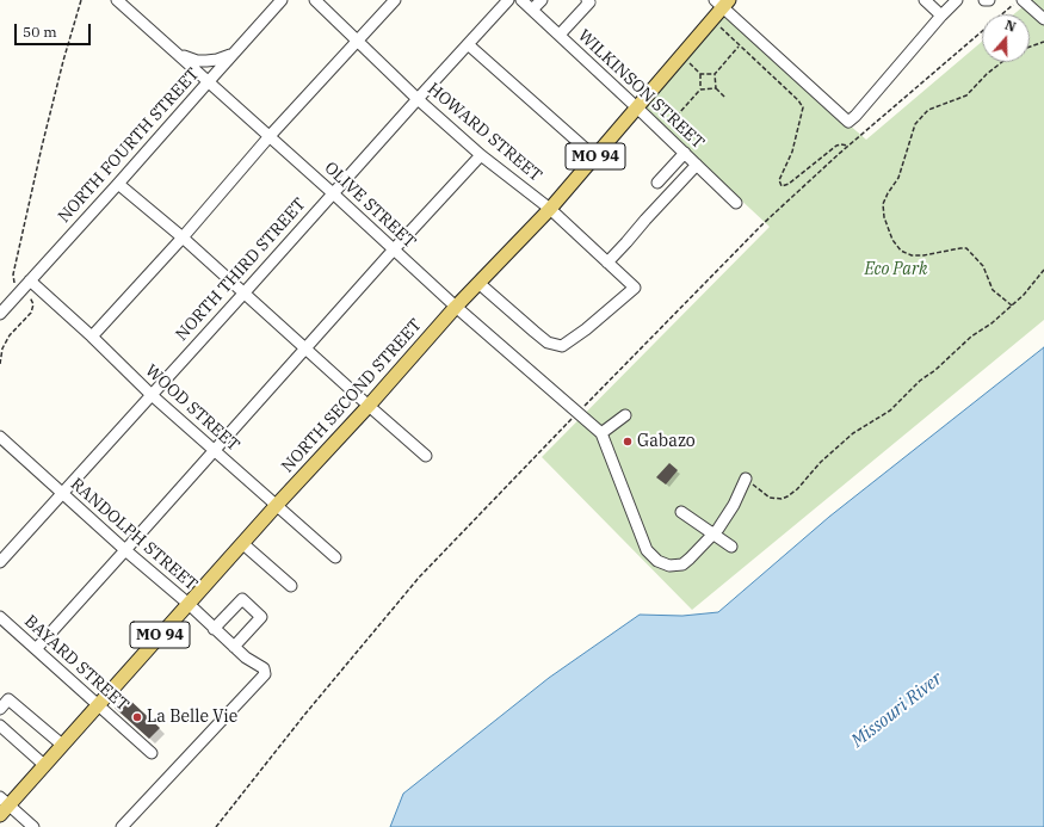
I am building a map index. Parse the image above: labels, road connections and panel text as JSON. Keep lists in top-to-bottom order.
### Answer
{
  "streets": {
    "main road": ["MO 94", "NORTH SECOND STREET"],
    "street": [
      "WILKINSON STREET",
      "HOWARD STREET",
      "NORTH FOURTH STREET",
      "OLIVE STREET",
      "NORTH THIRD STREET",
      "WOOD STREET",
      "RANDOLPH STREET",
      "BAYARD STREET"
    ]
  },
  "crossings": [
    ["WILKINSON STREET", "NORTH SECOND STREET"],
    ["HOWARD STREET", "NORTH THIRD STREET"],
    ["HOWARD STREET", "NORTH SECOND STREET"],
    ["NORTH FOURTH STREET", "OLIVE STREET"],
    ["NORTH FOURTH STREET", "WOOD STREET"],
    ["OLIVE STREET", "NORTH THIRD STREET"],
    ["OLIVE STREET", "NORTH SECOND STREET"],
    ["NORTH THIRD STREET", "WOOD STREET"],
    ["NORTH THIRD STREET", "RANDOLPH STREET"],
    ["NORTH SECOND STREET", "WOOD STREET"],
    ["NORTH SECOND STREET", "RANDOLPH STREET"],
    ["NORTH SECOND STREET", "BAYARD STREET"]
  ],
  "water": ["Missouri River"],
  "parks": ["Eco Park"],
  "places": ["Gabazo", "La Belle Vie"],
  "scale_bar": "50 m",
  "north": "top"
}
